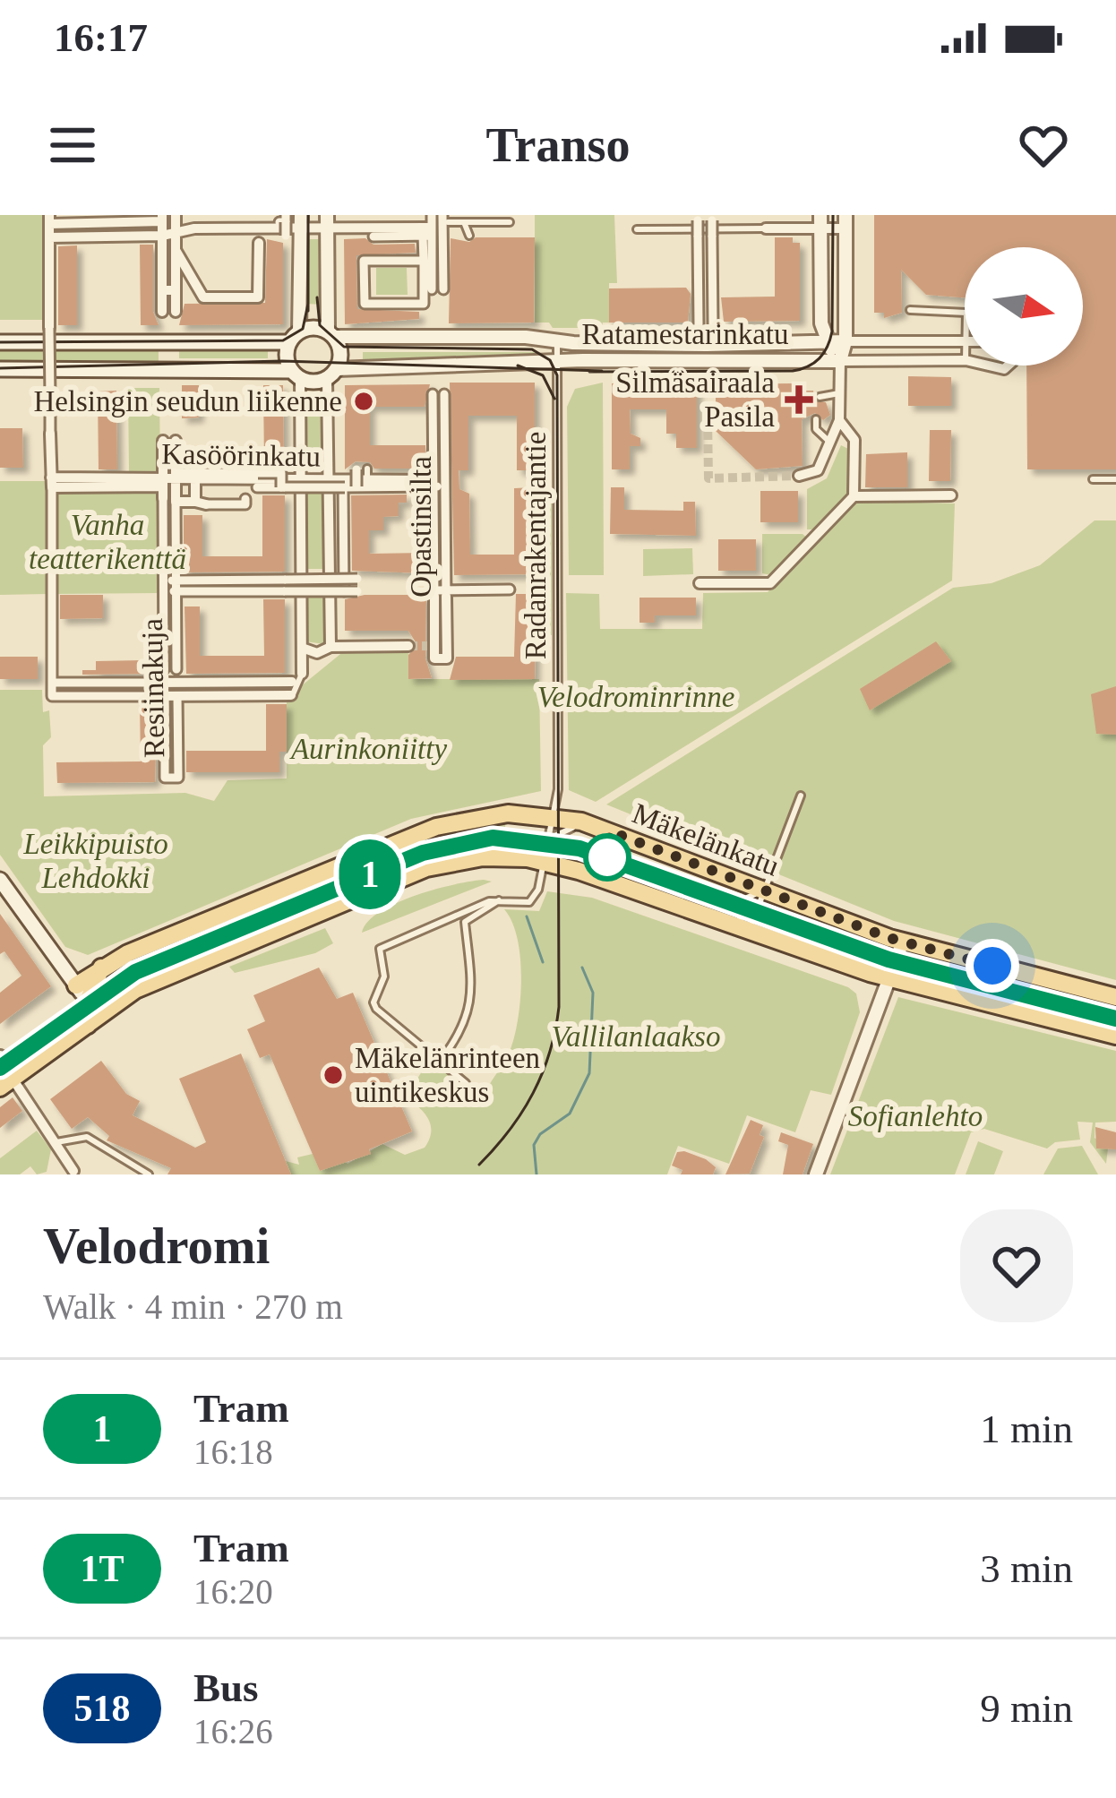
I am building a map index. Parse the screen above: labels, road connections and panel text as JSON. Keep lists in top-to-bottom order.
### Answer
{
  "streets": {
    "main road": ["Mäkelänkatu"],
    "street": [
      "Ratamestarinkatu",
      "Kasöörinkatu",
      "Opastinsilta",
      "Resiinakuja"
    ],
    "lane": ["Radanrakentajantie"]
  },
  "crossings": [
    ["Ratamestarinkatu", "Radanrakentajantie"],
    ["Kasöörinkatu", "Opastinsilta"],
    ["Kasöörinkatu", "Resiinakuja"],
    ["Radanrakentajantie", "Mäkelänkatu"]
  ],
  "parks": [
    "Vanha teatterikenttä",
    "Velodrominrinne",
    "Aurinkoniitty",
    "Leikkipuisto Lehdokki",
    "Vallilanlaakso",
    "Sofianlehto"
  ],
  "places": {
    "health": ["Silmäsairaala Pasila"],
    "other": ["Helsingin seudun liikenne", "Mäkelänrinteen uintikeskus"]
  },
  "lines": ["tram line 1"],
  "north": "right",
  "page": {
    "status": "16:17",
    "header": "Transo",
    "on_map": "1",
    "heading": ["Velodromi", "Walk · 4 min · 270 m"],
    "list": [
      {
        "mark": "1",
        "name": "Tram",
        "note": "16:18",
        "value": "1 min"
      },
      {
        "mark": "1T",
        "name": "Tram",
        "note": "16:20",
        "value": "3 min"
      },
      {
        "mark": "518",
        "name": "Bus",
        "note": "16:26",
        "value": "9 min"
      }
    ]
  }
}
